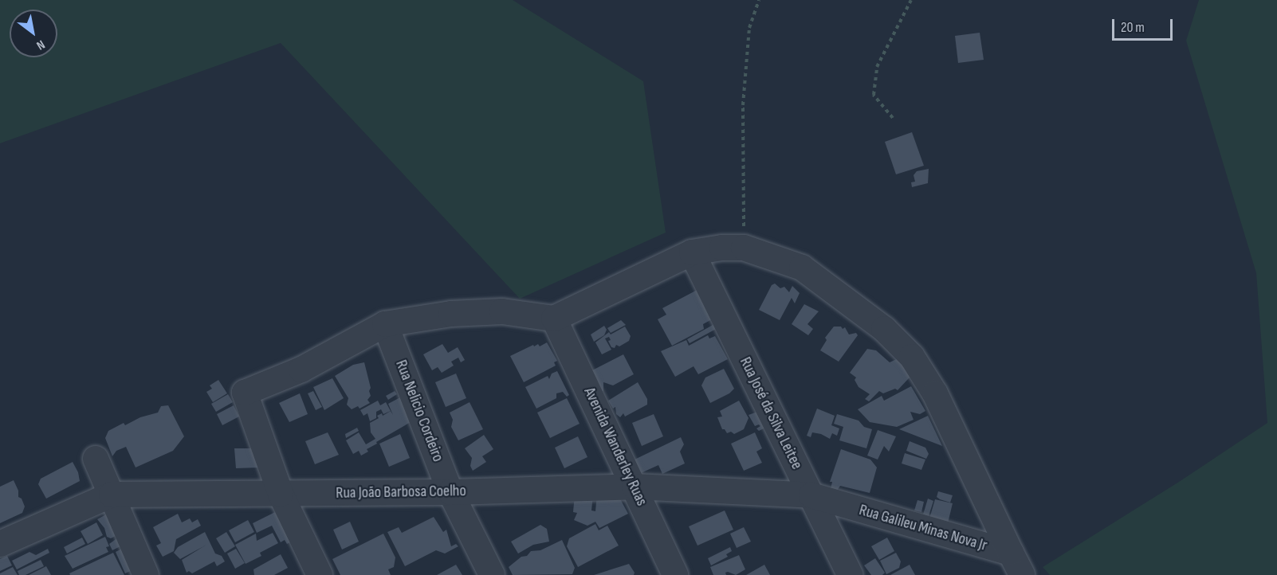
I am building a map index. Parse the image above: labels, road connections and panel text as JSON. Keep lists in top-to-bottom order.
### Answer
{
  "streets": {
    "street": [
      "Rua Nelicio Cordeiro",
      "Rua José da Silva Leitee",
      "Avenida Wanderley Ruas",
      "Rua João Barbosa Coelho",
      "Rua Galileu Minas Nova Jr"
    ]
  },
  "crossings": [
    ["Rua Nelicio Cordeiro", "Rua João Barbosa Coelho"],
    ["Rua José da Silva Leitee", "Rua João Barbosa Coelho"],
    ["Rua José da Silva Leitee", "Rua Galileu Minas Nova Jr"],
    ["Avenida Wanderley Ruas", "Rua João Barbosa Coelho"],
    ["Rua João Barbosa Coelho", "Rua Galileu Minas Nova Jr"]
  ],
  "scale_bar": "20 m",
  "north": "bottom right"
}
